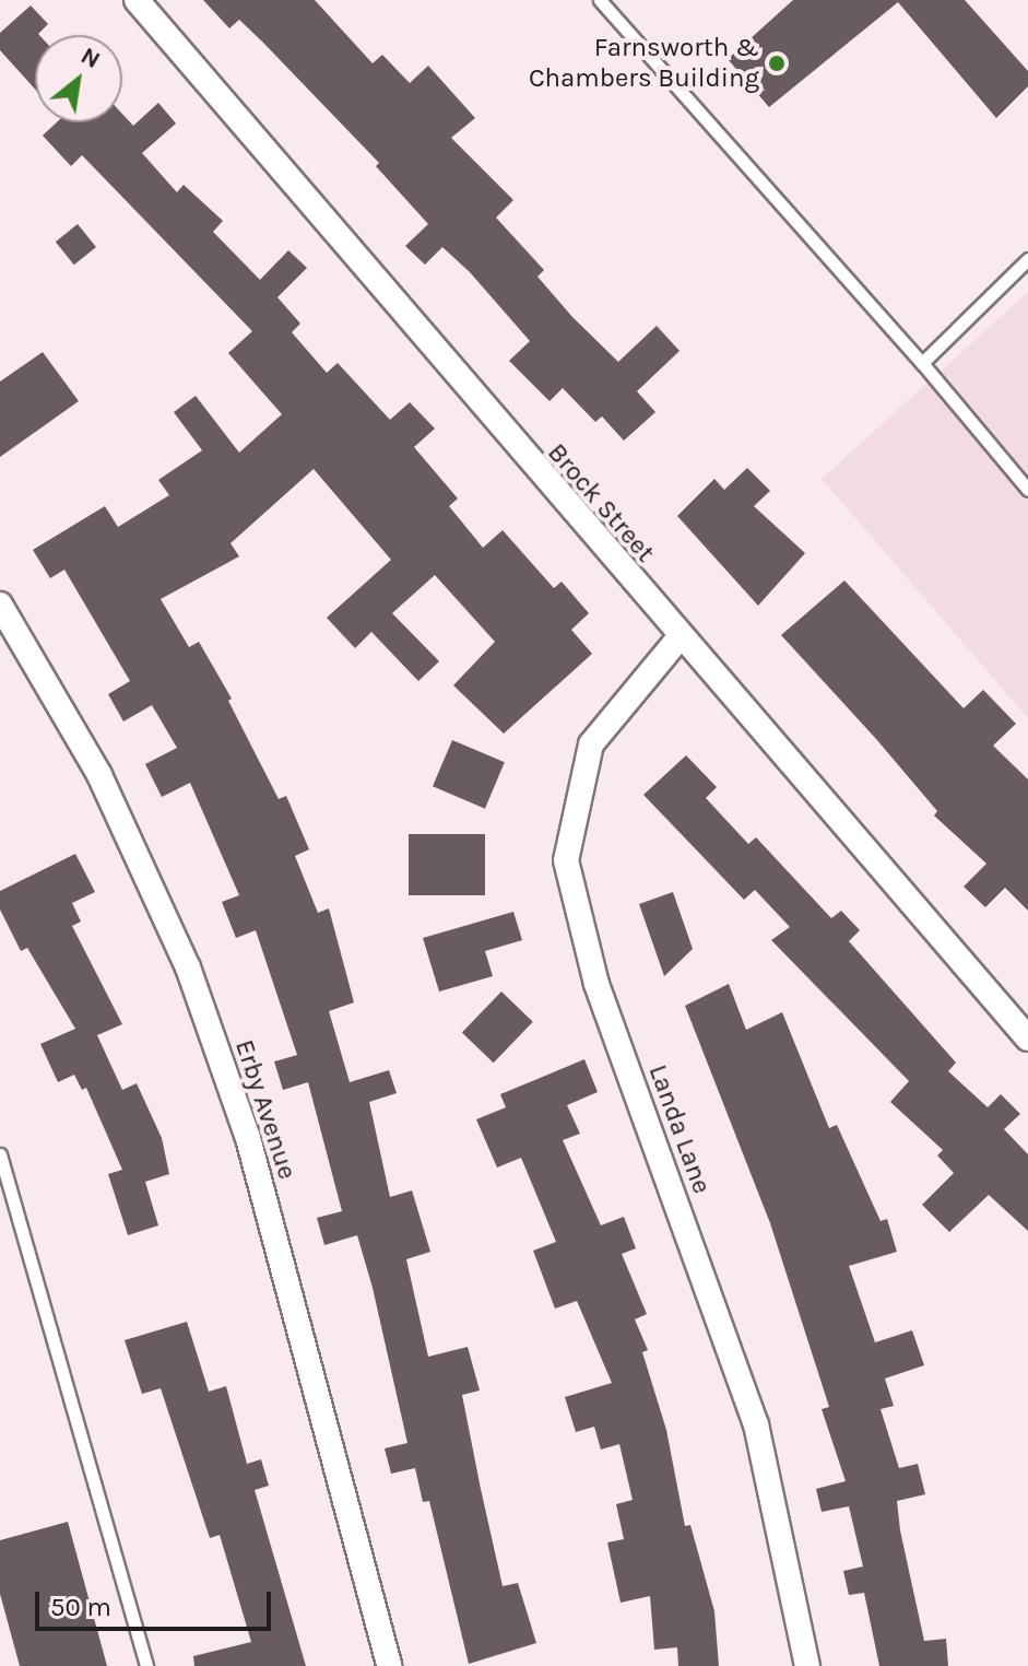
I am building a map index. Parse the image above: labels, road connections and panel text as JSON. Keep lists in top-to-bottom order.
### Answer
{
  "streets": {
    "street": ["Brock Street", "Erby Avenue", "Landa Lane"]
  },
  "crossings": [
    ["Brock Street", "Landa Lane"]
  ],
  "places": ["Farnsworth & Chambers Building"],
  "scale_bar": "50 m",
  "north": "top right"
}
